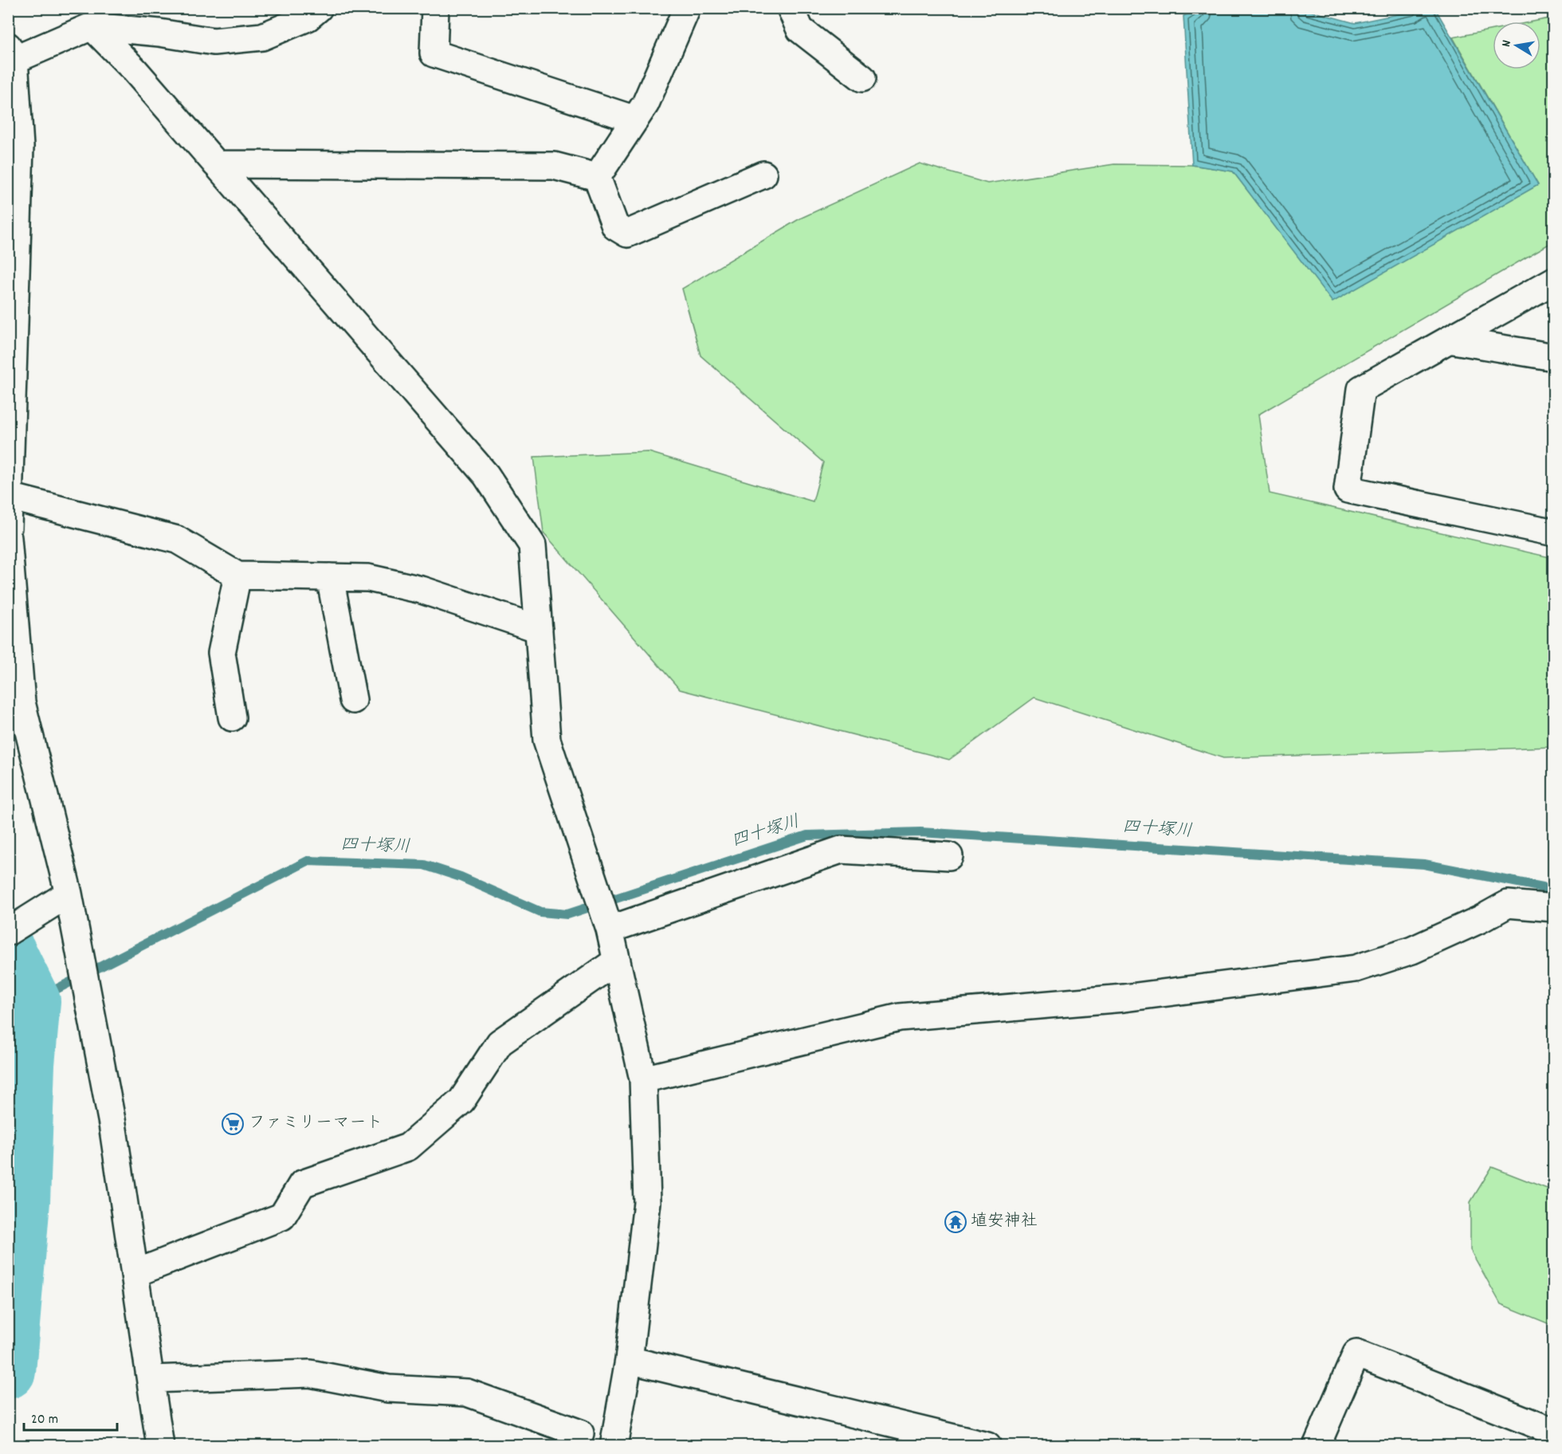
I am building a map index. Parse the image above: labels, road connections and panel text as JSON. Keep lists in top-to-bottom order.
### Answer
{
  "water": ["四十塚川"],
  "places": {
    "supermarket": ["ファミリーマート"],
    "temple": ["埴安神社"]
  },
  "scale_bar": "20 m",
  "north": "left"
}
